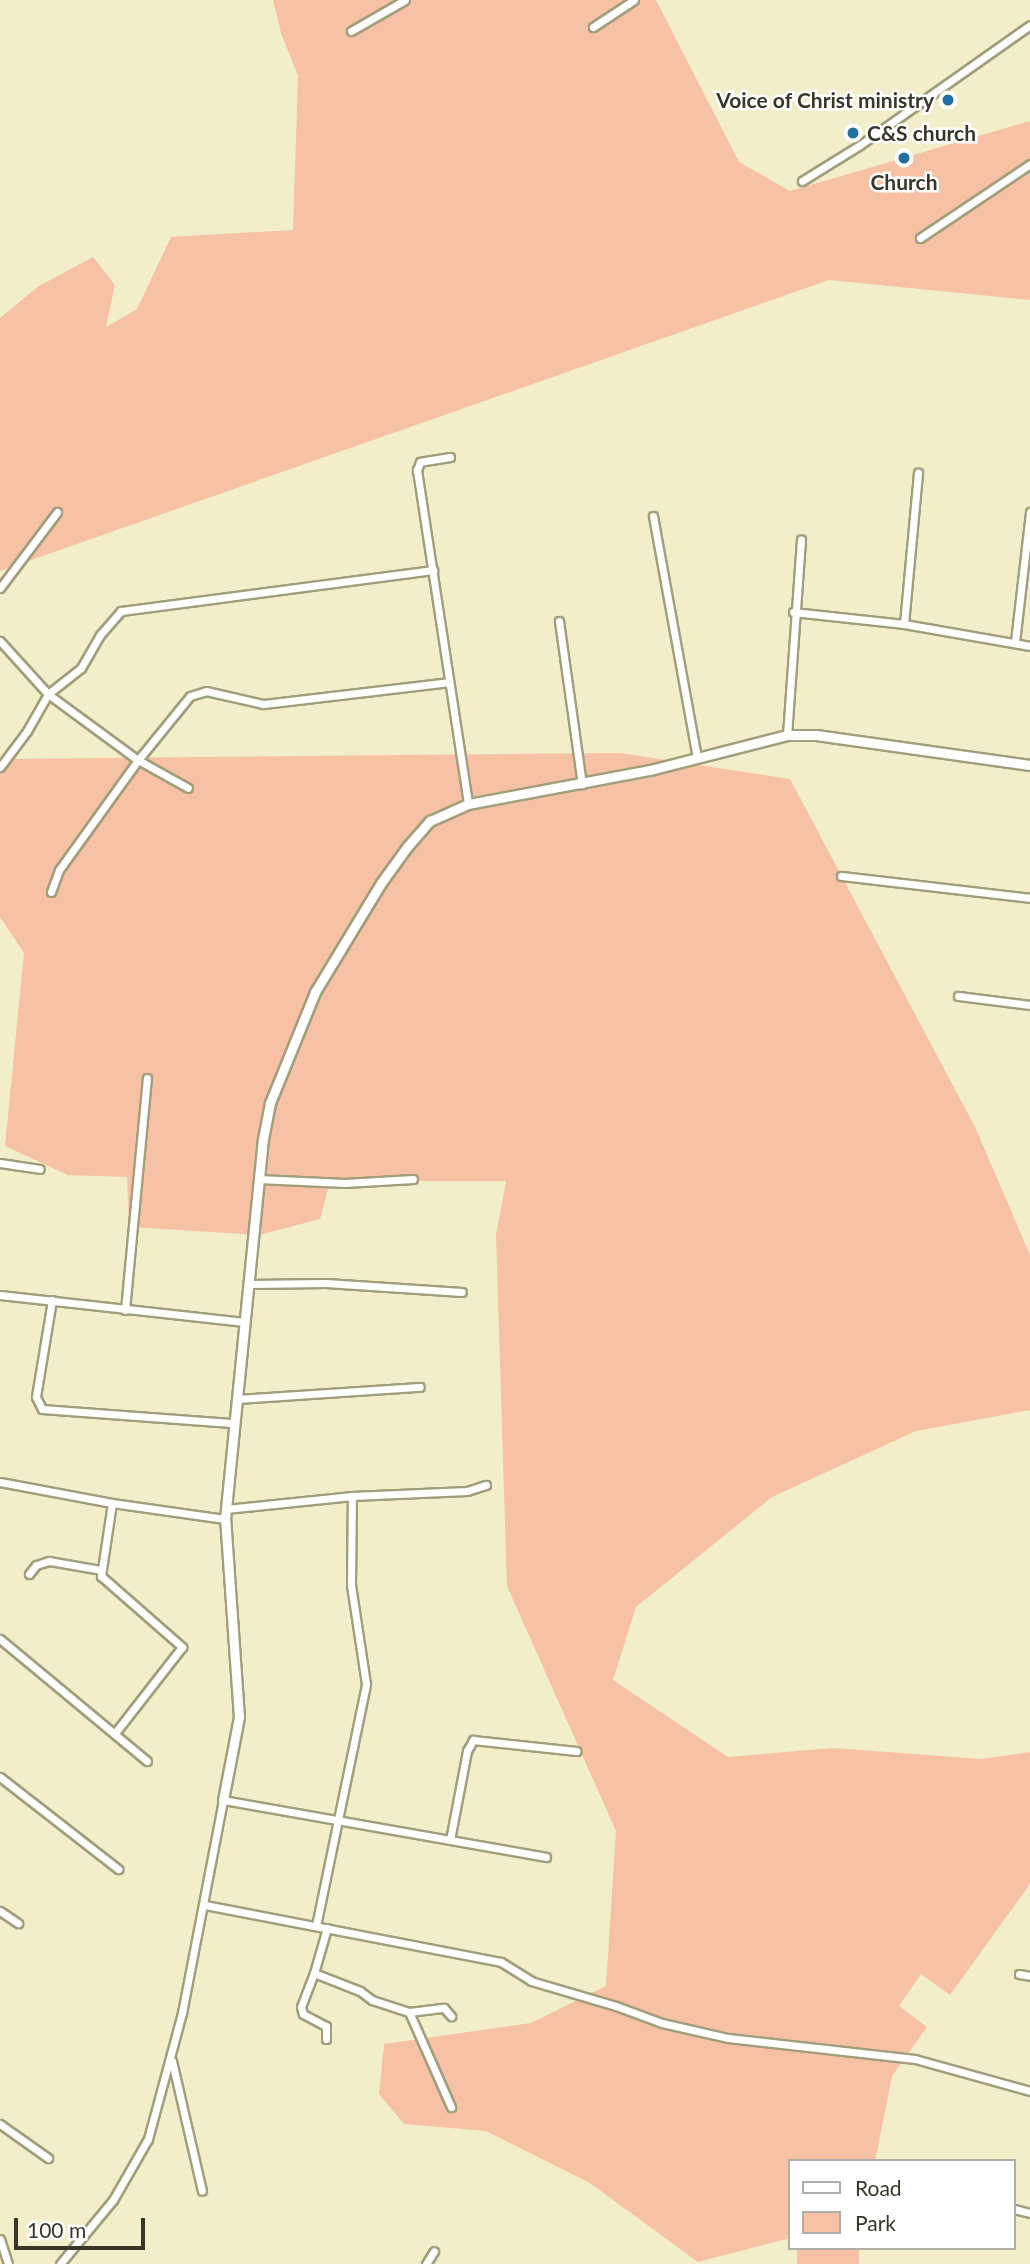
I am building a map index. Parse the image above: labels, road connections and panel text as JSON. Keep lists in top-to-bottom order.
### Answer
{
  "places": ["Voice of Christ ministry", "C&S church", "Church"],
  "legend": ["Road", "Park"],
  "scale_bar": "100 m"
}
